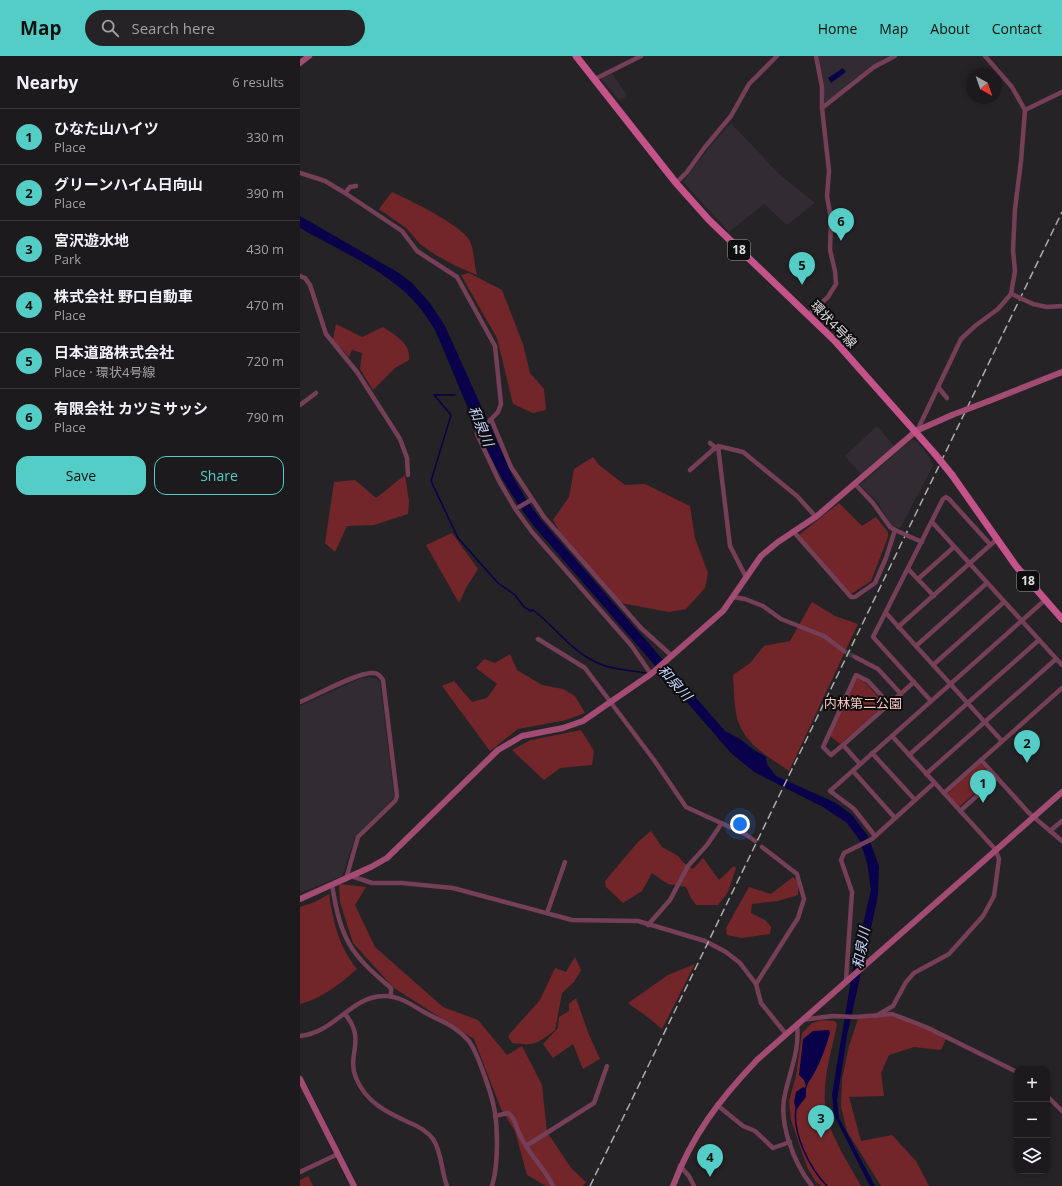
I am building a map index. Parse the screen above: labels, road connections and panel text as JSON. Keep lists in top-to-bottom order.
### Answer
{
  "streets": {
    "main road": ["18", "環状4号線"]
  },
  "water": ["和泉川"],
  "parks": ["内林第二公園"],
  "north": "bottom right",
  "page": {
    "header": "Map",
    "search": "Search here",
    "nav": [
      "Home",
      "Map",
      "About",
      "Contact"
    ],
    "heading": ["Nearby", "6 results"],
    "list": [
      {
        "mark": "1",
        "name": "ひなた山ハイツ",
        "note": "Place",
        "value": "330 m"
      },
      {
        "mark": "2",
        "name": "グリーンハイム日向山",
        "note": "Place",
        "value": "390 m"
      },
      {
        "mark": "3",
        "name": "宮沢遊水地",
        "note": "Park",
        "value": "430 m"
      },
      {
        "mark": "4",
        "name": "株式会社 野口自動車",
        "note": "Place",
        "value": "470 m"
      },
      {
        "mark": "5",
        "name": "日本道路株式会社",
        "note": "Place · 環状4号線",
        "value": "720 m"
      },
      {
        "mark": "6",
        "name": "有限会社 カツミサッシ",
        "note": "Place",
        "value": "790 m"
      }
    ],
    "pins": [
      "6",
      "5",
      "2",
      "1",
      "3",
      "4"
    ],
    "buttons": ["Save", "Share"],
    "map_buttons": ["+", "−"]
  }
}
